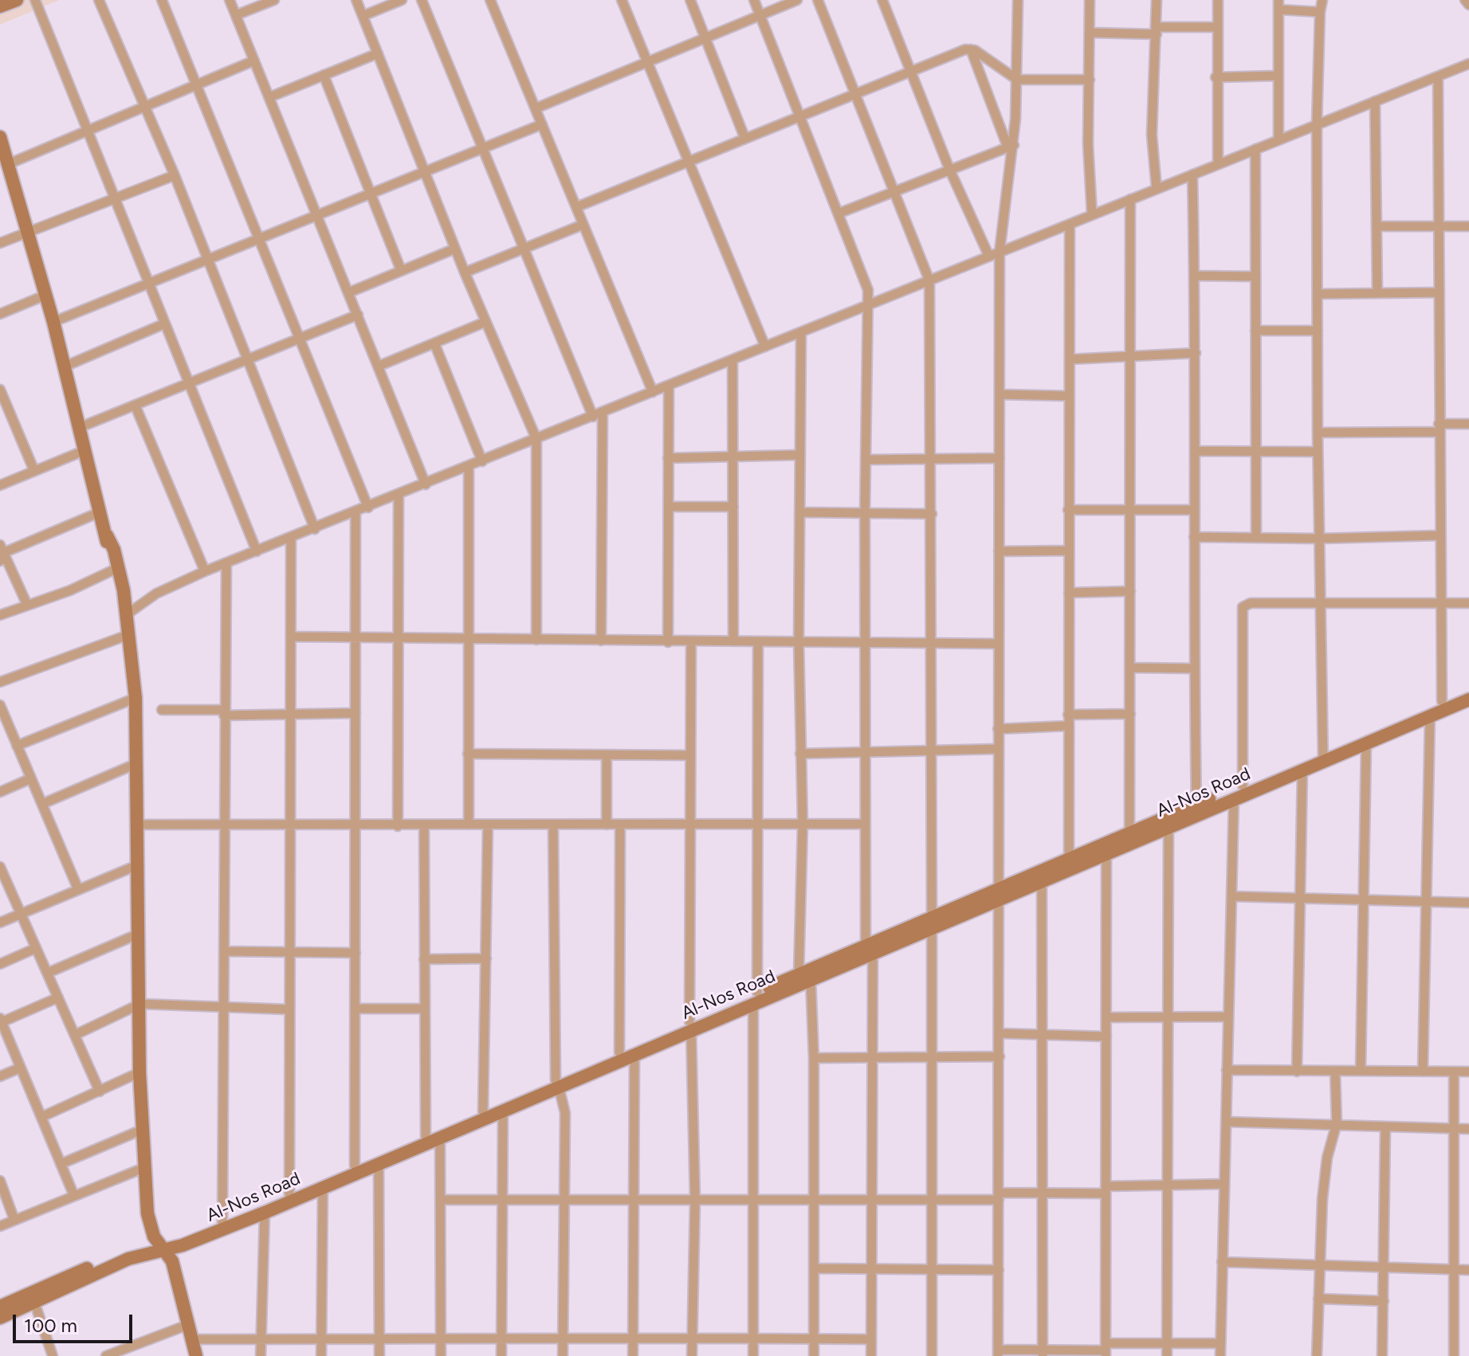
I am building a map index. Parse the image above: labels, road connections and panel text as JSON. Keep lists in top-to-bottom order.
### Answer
{
  "streets": {
    "main road": ["Al-Nos Road"]
  },
  "scale_bar": "100 m"
}
